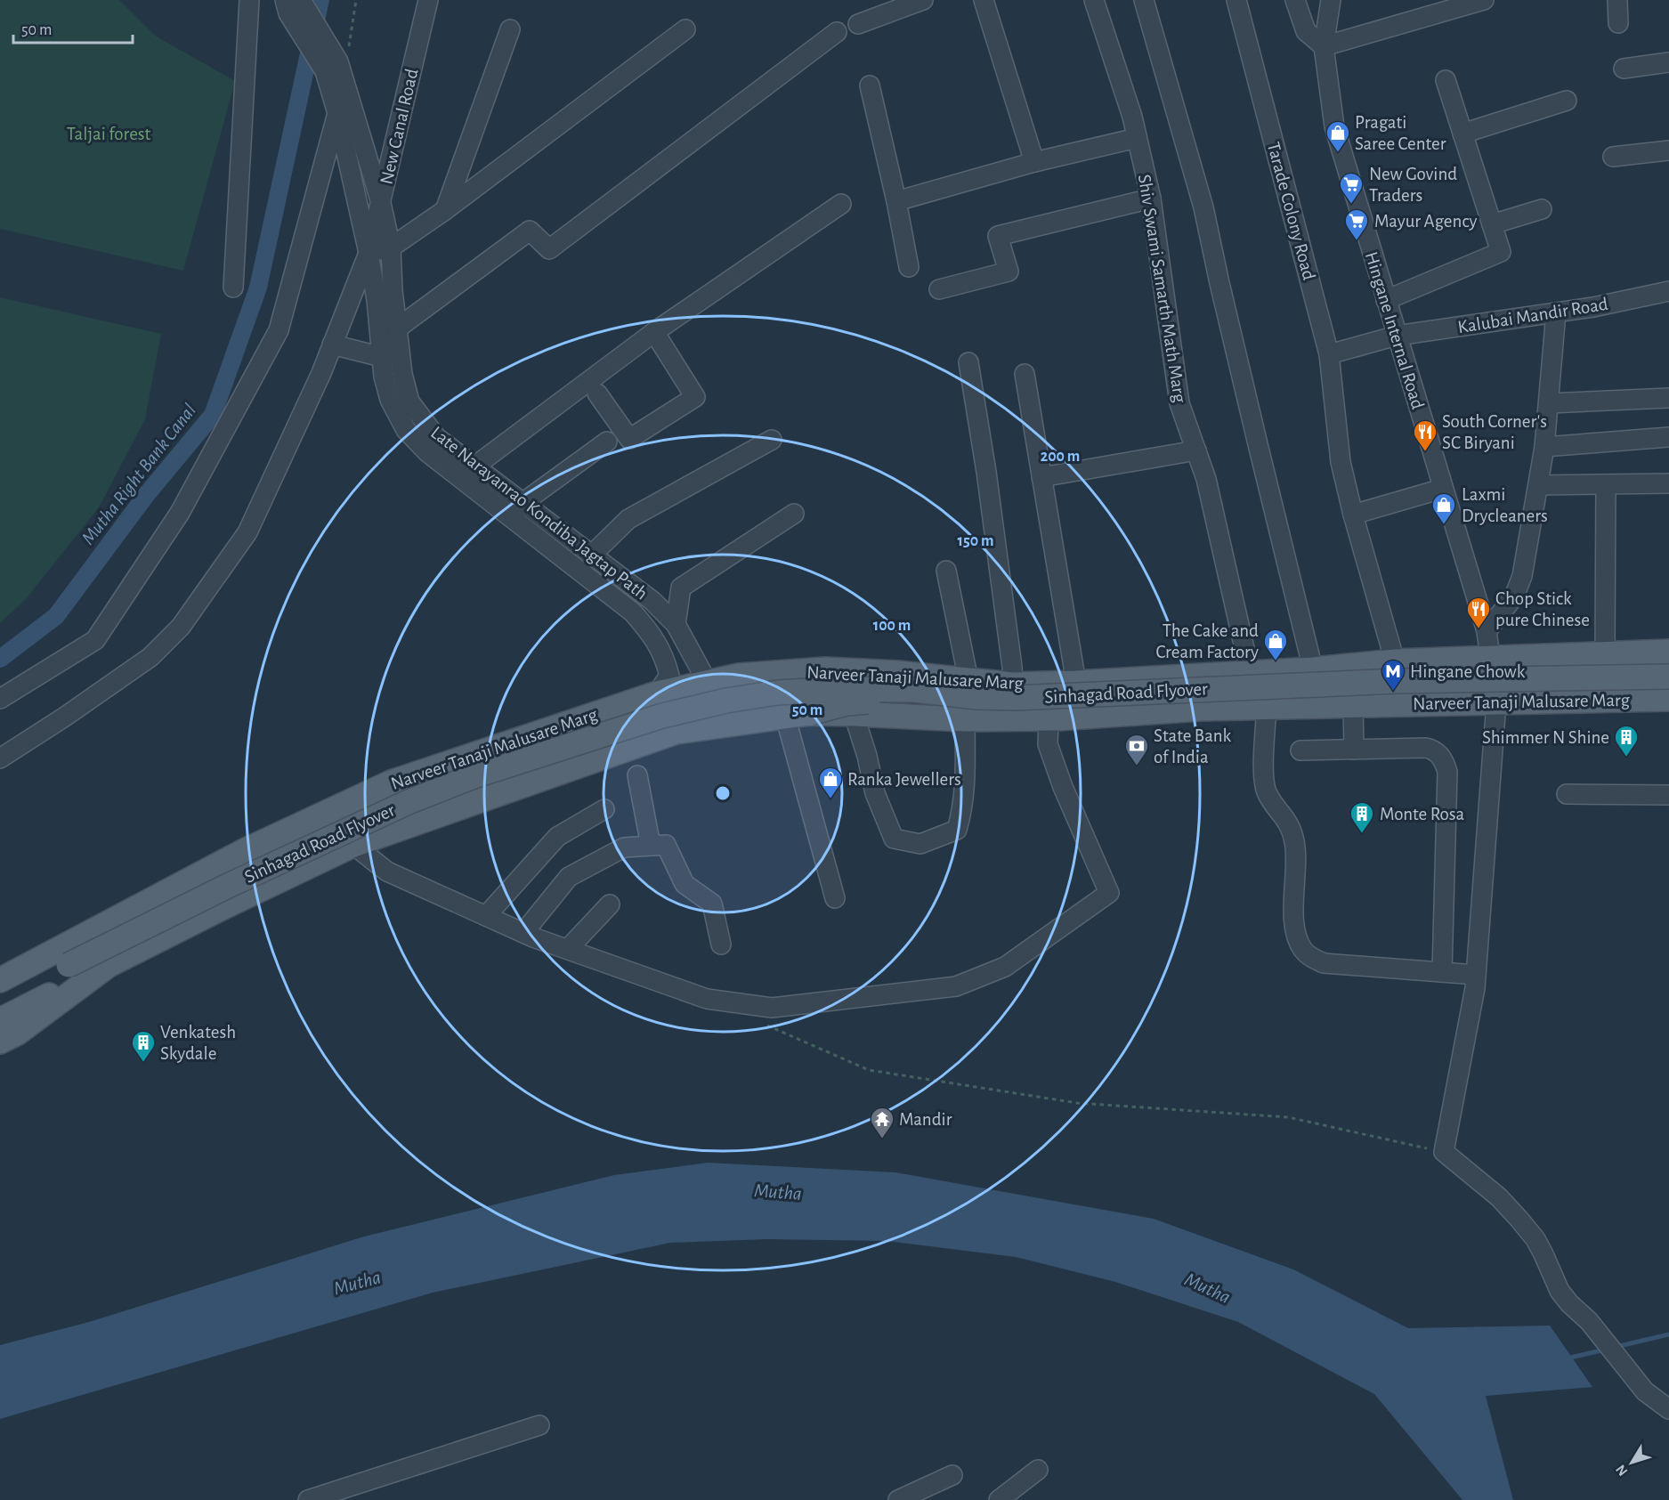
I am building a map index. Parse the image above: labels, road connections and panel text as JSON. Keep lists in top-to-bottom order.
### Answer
{
  "streets": {
    "main road": ["Narveer Tanaji Malusare Marg", "Sinhagad Road Flyover"],
    "street": [
      "New Canal Road",
      "Tarade Colony Road",
      "Shiv Swami Samarth Math Marg",
      "Kalubai Mandir Road",
      "Hingane Internal Road",
      "Late Narayanrao Kondiba Jagtap Path"
    ]
  },
  "crossings": [
    ["New Canal Road", "Late Narayanrao Kondiba Jagtap Path"],
    ["Tarade Colony Road", "Narveer Tanaji Malusare Marg"],
    ["Shiv Swami Samarth Math Marg", "Narveer Tanaji Malusare Marg"],
    ["Kalubai Mandir Road", "Hingane Internal Road"],
    ["Hingane Internal Road", "Narveer Tanaji Malusare Marg"],
    ["Late Narayanrao Kondiba Jagtap Path", "Narveer Tanaji Malusare Marg"],
    ["Narveer Tanaji Malusare Marg", "Sinhagad Road Flyover"]
  ],
  "water": ["Mutha Right Bank Canal", "Mutha"],
  "parks": ["Taljai forest"],
  "places": {
    "shop": [
      "Pragati Saree Center",
      "Laxmi Drycleaners",
      "The Cake and Cream Factory",
      "Ranka Jewellers"
    ],
    "supermarket": ["New Govind Traders", "Mayur Agency"],
    "restaurant": ["South Corner's SC Biryani", "Chop Stick pure Chinese"],
    "metro station": ["Hingane Chowk"],
    "building": ["Shimmer N Shine", "Monte Rosa", "Venkatesh Skydale"],
    "bank": ["State Bank of India"],
    "temple": ["Mandir"]
  },
  "scale_bar": "50 m",
  "north": "bottom left",
  "rings": [
    "200 m",
    "150 m",
    "100 m",
    "50 m"
  ]
}
